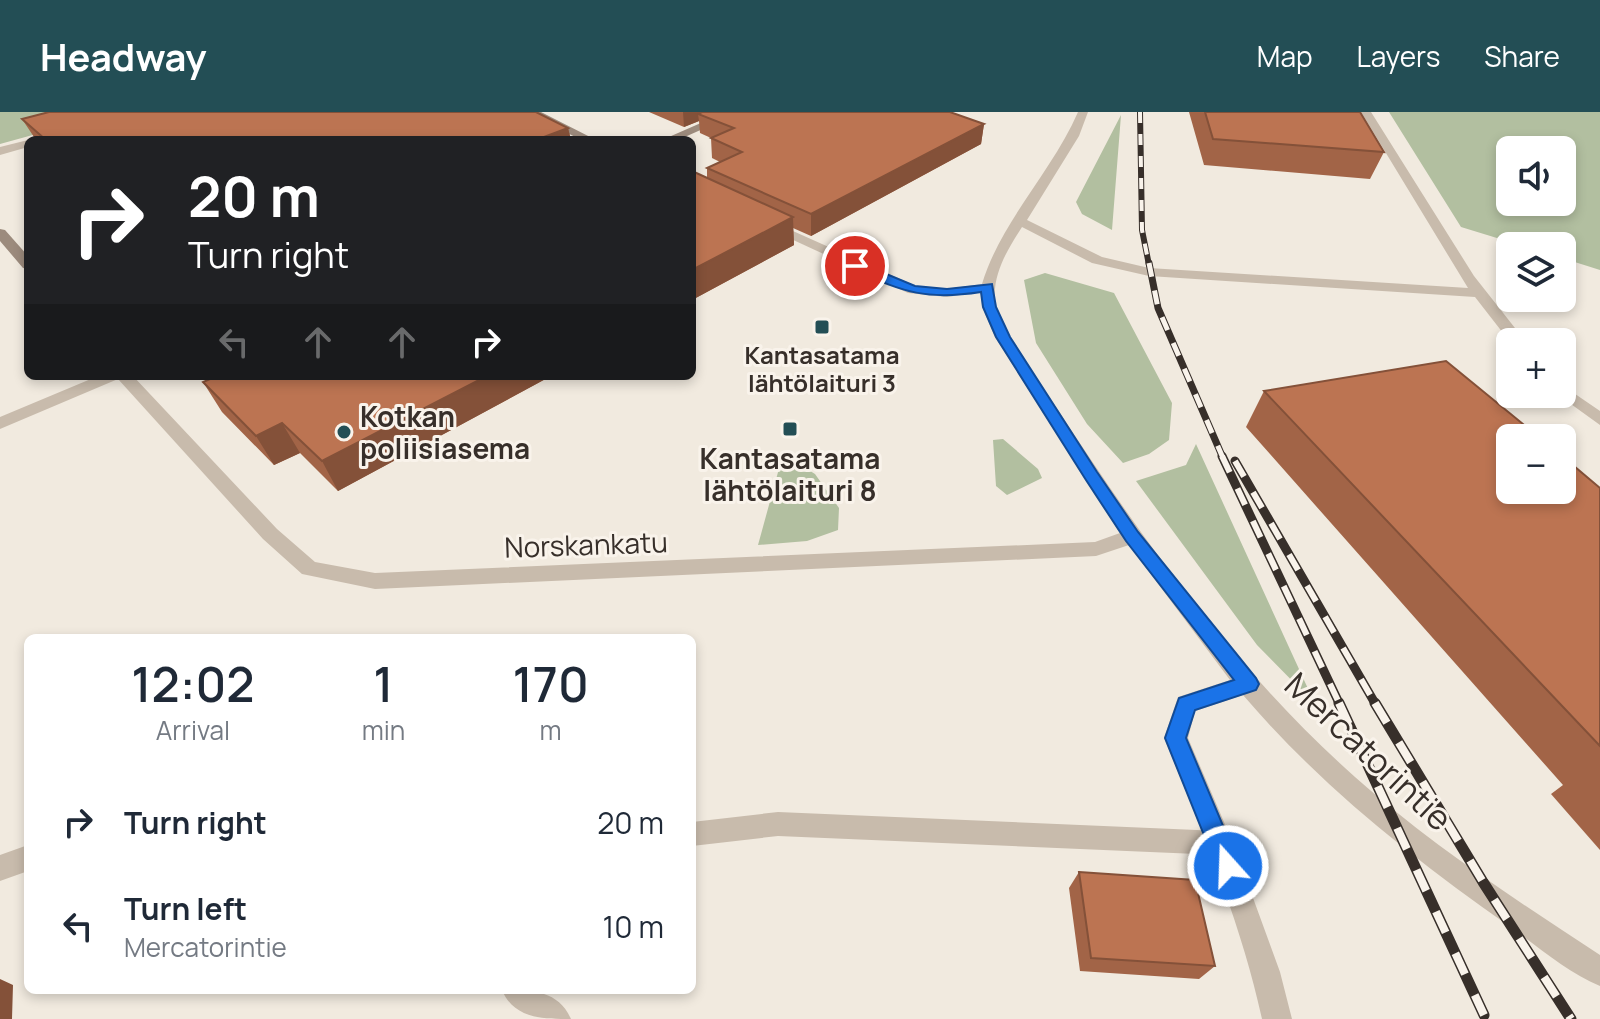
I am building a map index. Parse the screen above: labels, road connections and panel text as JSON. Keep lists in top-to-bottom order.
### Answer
{
  "streets": {
    "street": ["Norskankatu", "Mercatorintie"]
  },
  "crossings": [
    ["Norskankatu", "Mercatorintie"]
  ],
  "places": {
    "transit": ["Kantasatama lähtölaituri 3", "Kantasatama lähtölaituri 8"],
    "other": ["Kotkan poliisiasema"]
  },
  "page": {
    "header": "Headway",
    "nav": ["Map", "Layers", "Share"],
    "map_buttons": ["+", "−"],
    "turn": ["20 m", "Turn right"],
    "eta": [
      "12:02",
      "Arrival",
      "1",
      "min",
      "170",
      "m"
    ],
    "list": [
      {
        "name": "Turn right",
        "value": "20 m"
      },
      {
        "name": "Turn left",
        "note": "Mercatorintie",
        "value": "10 m"
      }
    ]
  }
}
